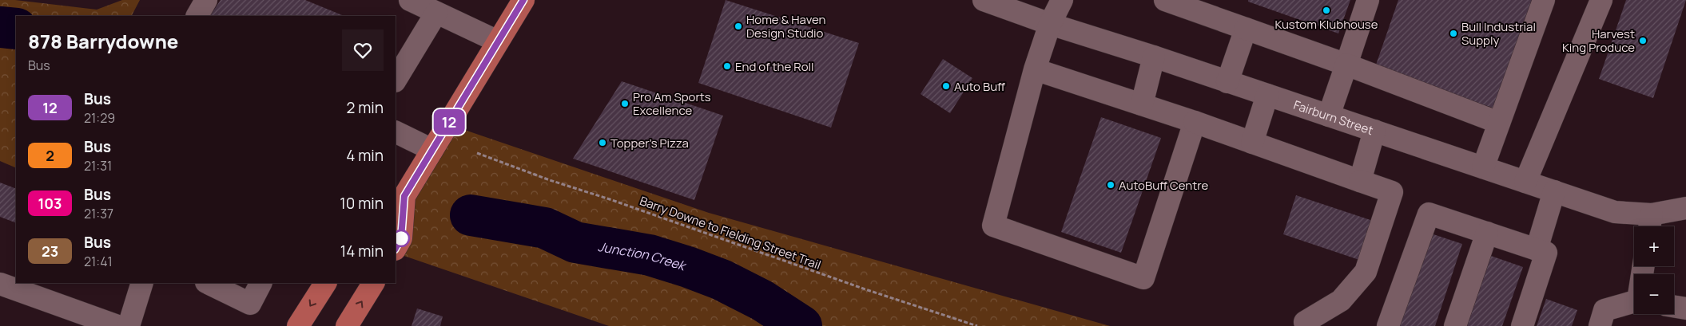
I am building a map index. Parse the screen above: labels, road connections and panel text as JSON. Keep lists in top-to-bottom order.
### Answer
{
  "streets": {
    "street": ["Fairburn Street"],
    "path": ["Barry Downe to Fielding Street Trail"]
  },
  "water": ["Junction Creek"],
  "places": [
    "Kustom Klubhouse",
    "Home & Haven Design Studio",
    "Bull Industrial Supply",
    "Harvest King Produce",
    "End of the Roll",
    "Auto Buff",
    "Pro Am Sports Excellence",
    "Topper's Pizza",
    "AutoBuff Centre"
  ],
  "lines": ["bus line 12"],
  "page": {
    "on_map": "12",
    "heading": ["878 Barrydowne", "Bus"],
    "list": [
      {
        "mark": "12",
        "name": "Bus",
        "note": "21:29",
        "value": "2 min"
      },
      {
        "mark": "2",
        "name": "Bus",
        "note": "21:31",
        "value": "4 min"
      },
      {
        "mark": "103",
        "name": "Bus",
        "note": "21:37",
        "value": "10 min"
      },
      {
        "mark": "23",
        "name": "Bus",
        "note": "21:41",
        "value": "14 min"
      }
    ],
    "map_buttons": ["+", "−"]
  }
}
